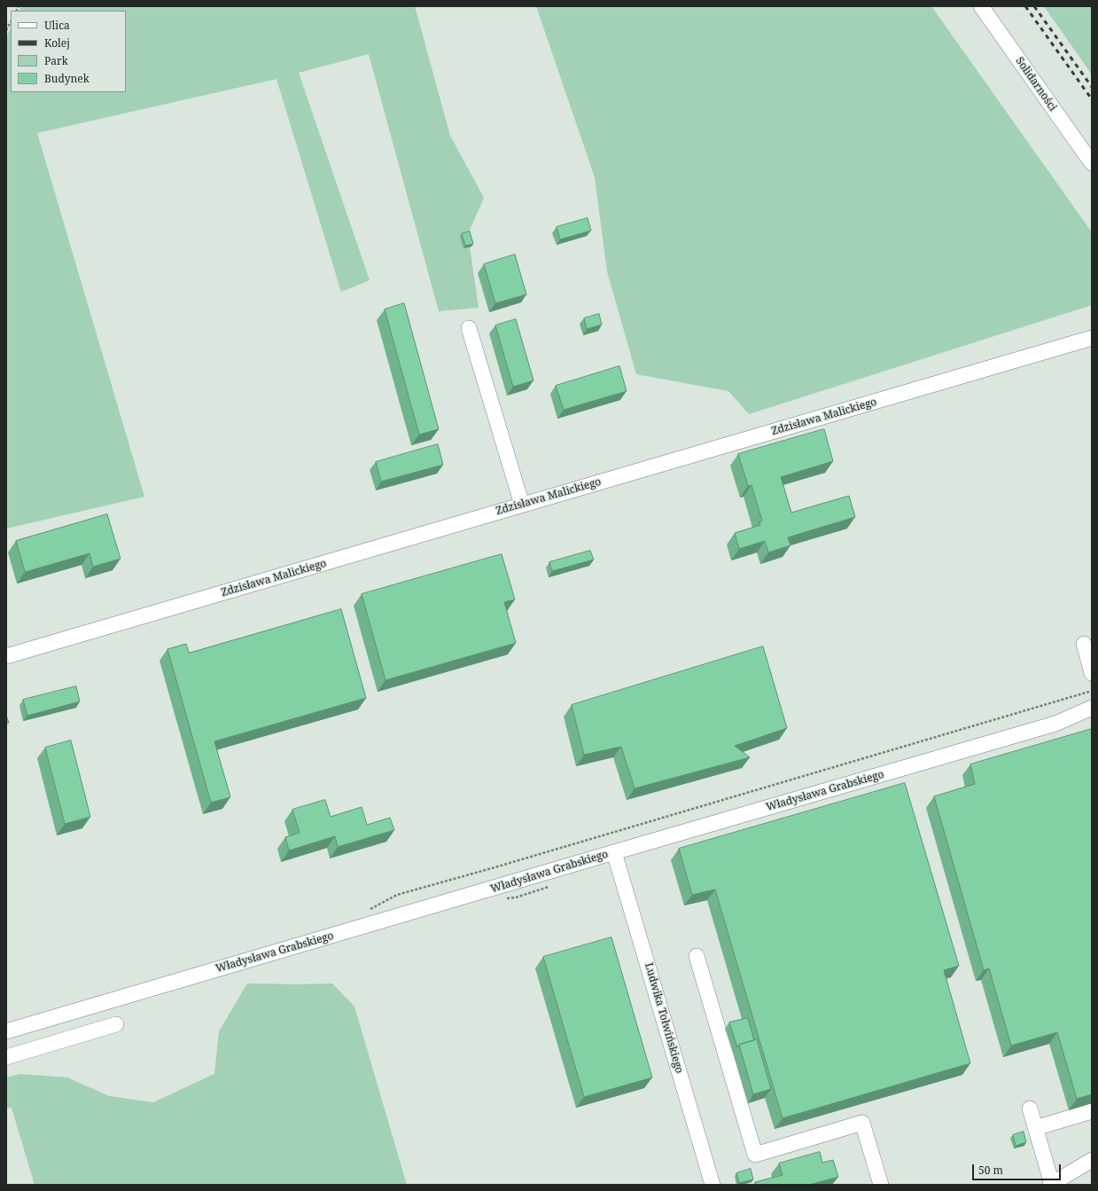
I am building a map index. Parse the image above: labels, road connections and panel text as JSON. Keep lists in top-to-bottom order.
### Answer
{
  "streets": {
    "street": [
      "Solidarności",
      "Zdzisława Malickiego",
      "Władysława Grabskiego",
      "Ludwika Tołwińskiego"
    ]
  },
  "crossings": [
    ["Władysława Grabskiego", "Ludwika Tołwińskiego"]
  ],
  "legend": [
    "Ulica",
    "Kolej",
    "Park",
    "Budynek"
  ],
  "scale_bar": "50 m"
}
